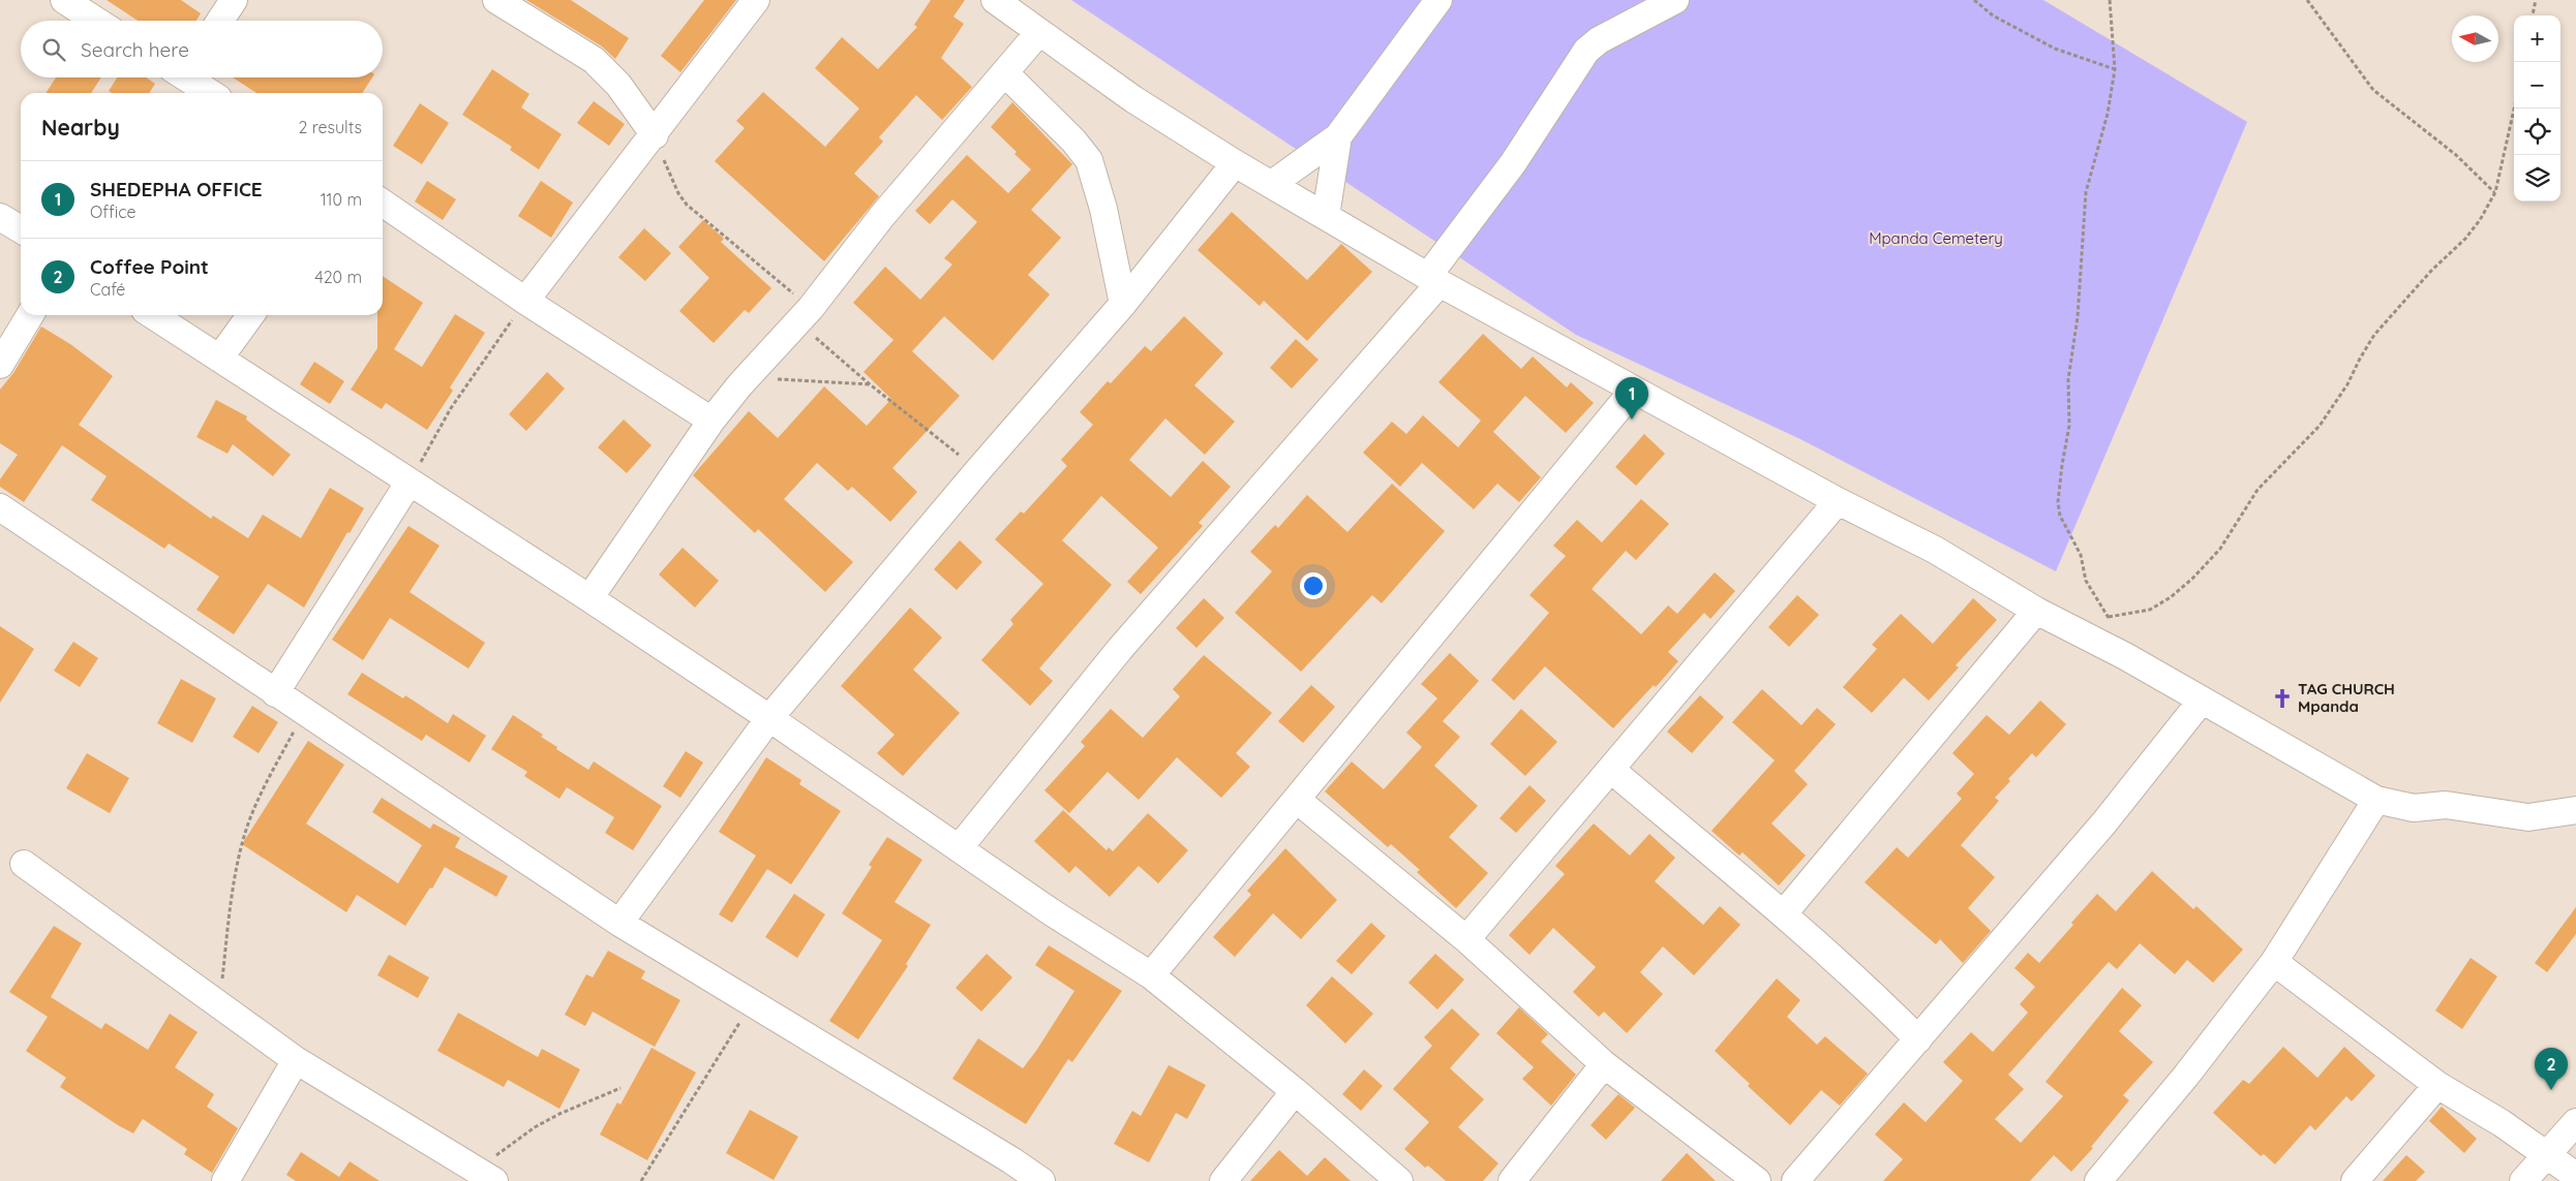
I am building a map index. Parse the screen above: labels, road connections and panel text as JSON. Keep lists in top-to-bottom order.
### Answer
{
  "parks": ["Mpanda Cemetery"],
  "places": {
    "church": ["TAG CHURCH Mpanda"]
  },
  "north": "left",
  "page": {
    "map_buttons": ["+", "−"],
    "search": "Search here",
    "heading": ["Nearby", "2 results"],
    "list": [
      {
        "mark": "1",
        "name": "SHEDEPHA OFFICE",
        "note": "Office",
        "value": "110 m"
      },
      {
        "mark": "2",
        "name": "Coffee Point",
        "note": "Café",
        "value": "420 m"
      }
    ],
    "pins": ["1", "2"]
  }
}
